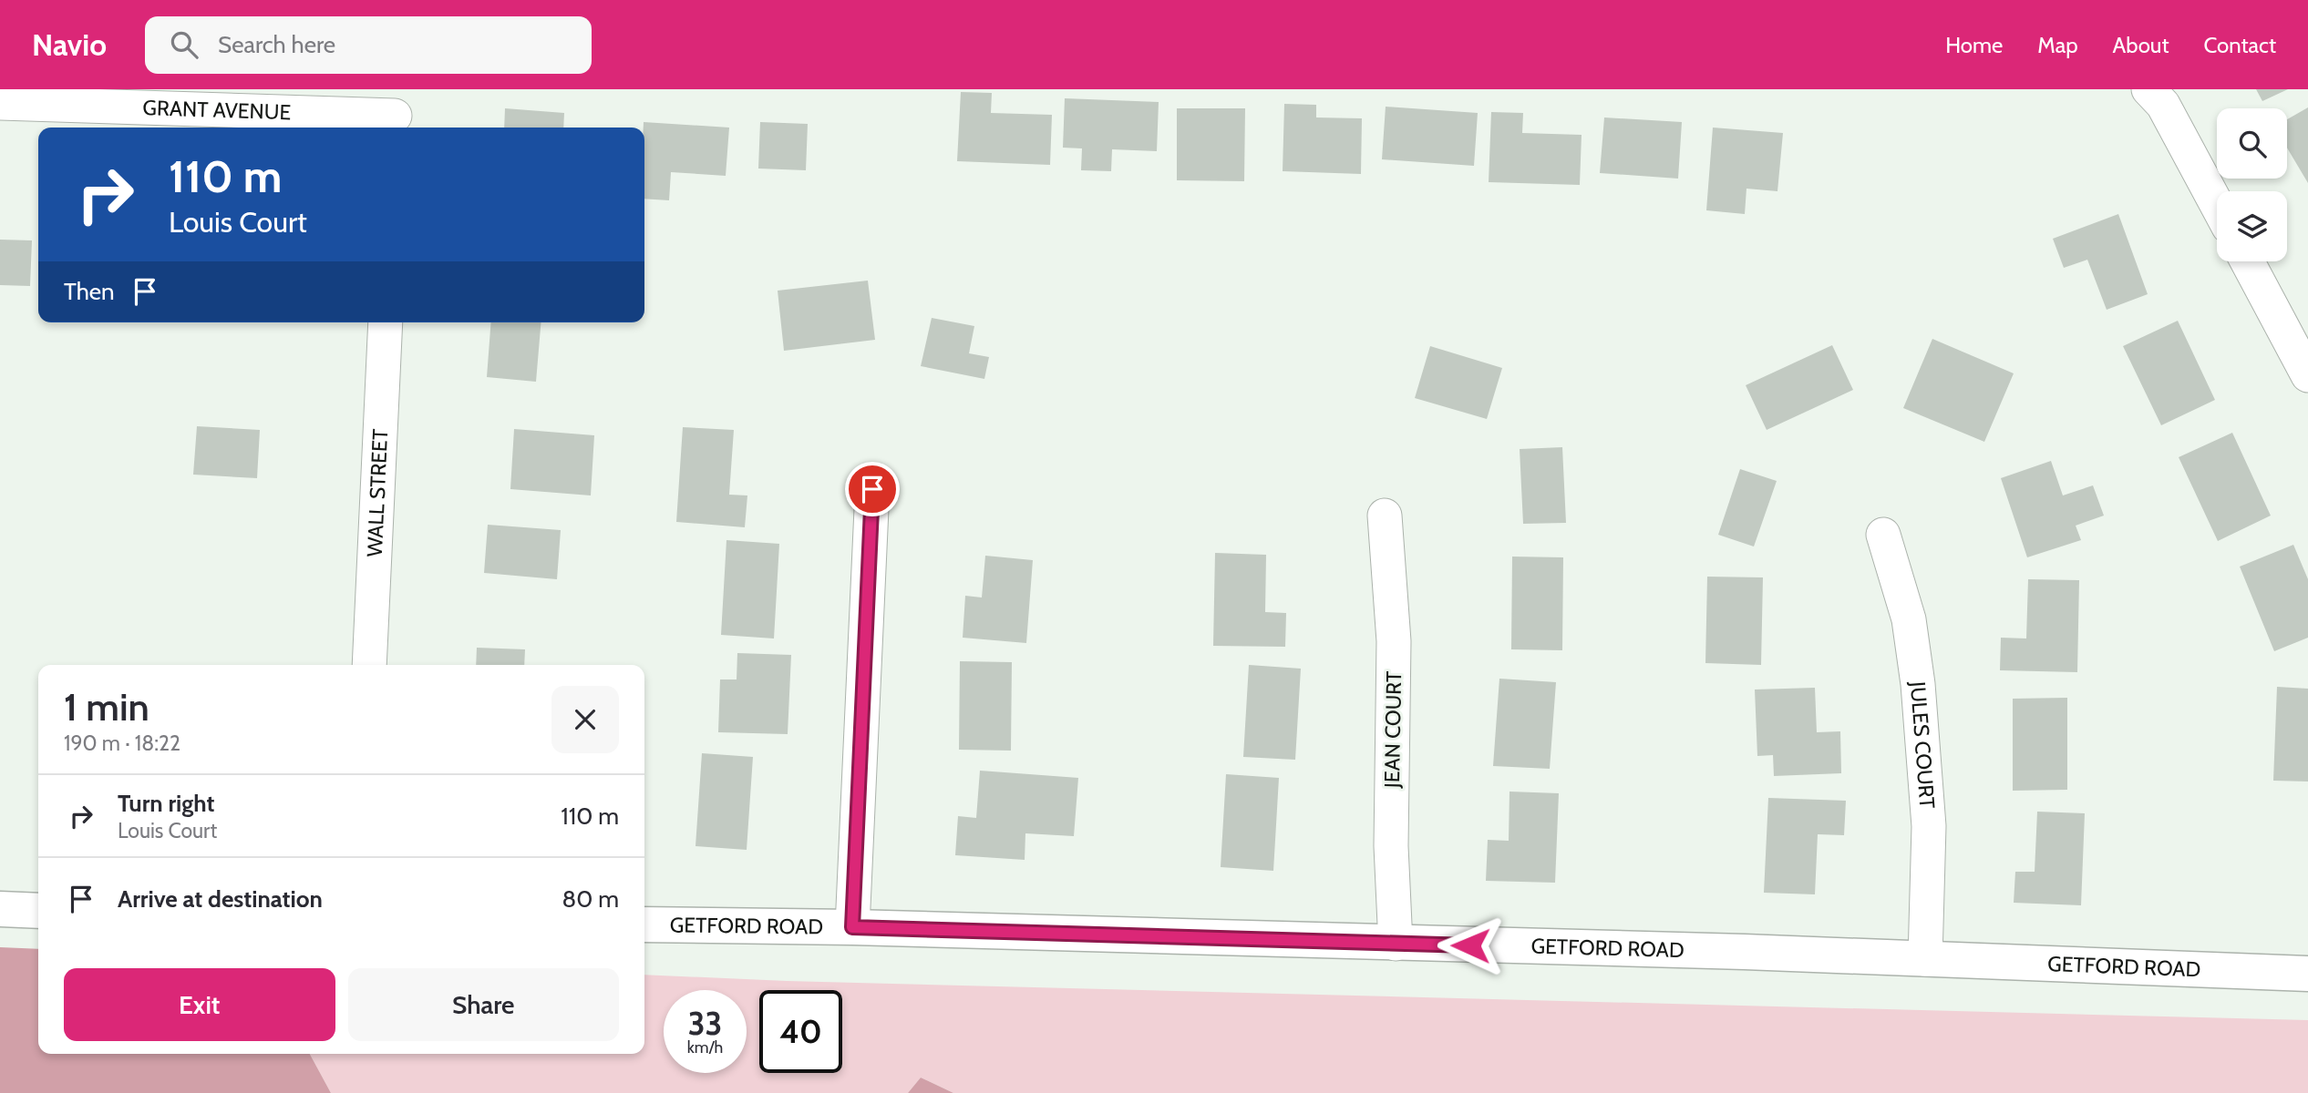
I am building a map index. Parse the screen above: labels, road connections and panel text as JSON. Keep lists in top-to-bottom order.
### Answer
{
  "streets": {
    "street": [
      "GRANT AVENUE",
      "WALL STREET",
      "JEAN COURT",
      "JULES COURT",
      "GETFORD ROAD"
    ]
  },
  "crossings": [
    ["JEAN COURT", "GETFORD ROAD"],
    ["JULES COURT", "GETFORD ROAD"]
  ],
  "page": {
    "header": "Navio",
    "search": "Search here",
    "nav": [
      "Home",
      "Map",
      "About",
      "Contact"
    ],
    "turn": ["110 m", "Louis Court"],
    "then": "Then",
    "heading": ["1 min", "190 m · 18:22"],
    "list": [
      {
        "name": "Turn right",
        "note": "Louis Court",
        "value": "110 m"
      },
      {
        "name": "Arrive at destination",
        "value": "80 m"
      }
    ],
    "buttons": ["Exit", "Share"],
    "speed": "33 km/h",
    "limit": "40"
  }
}
